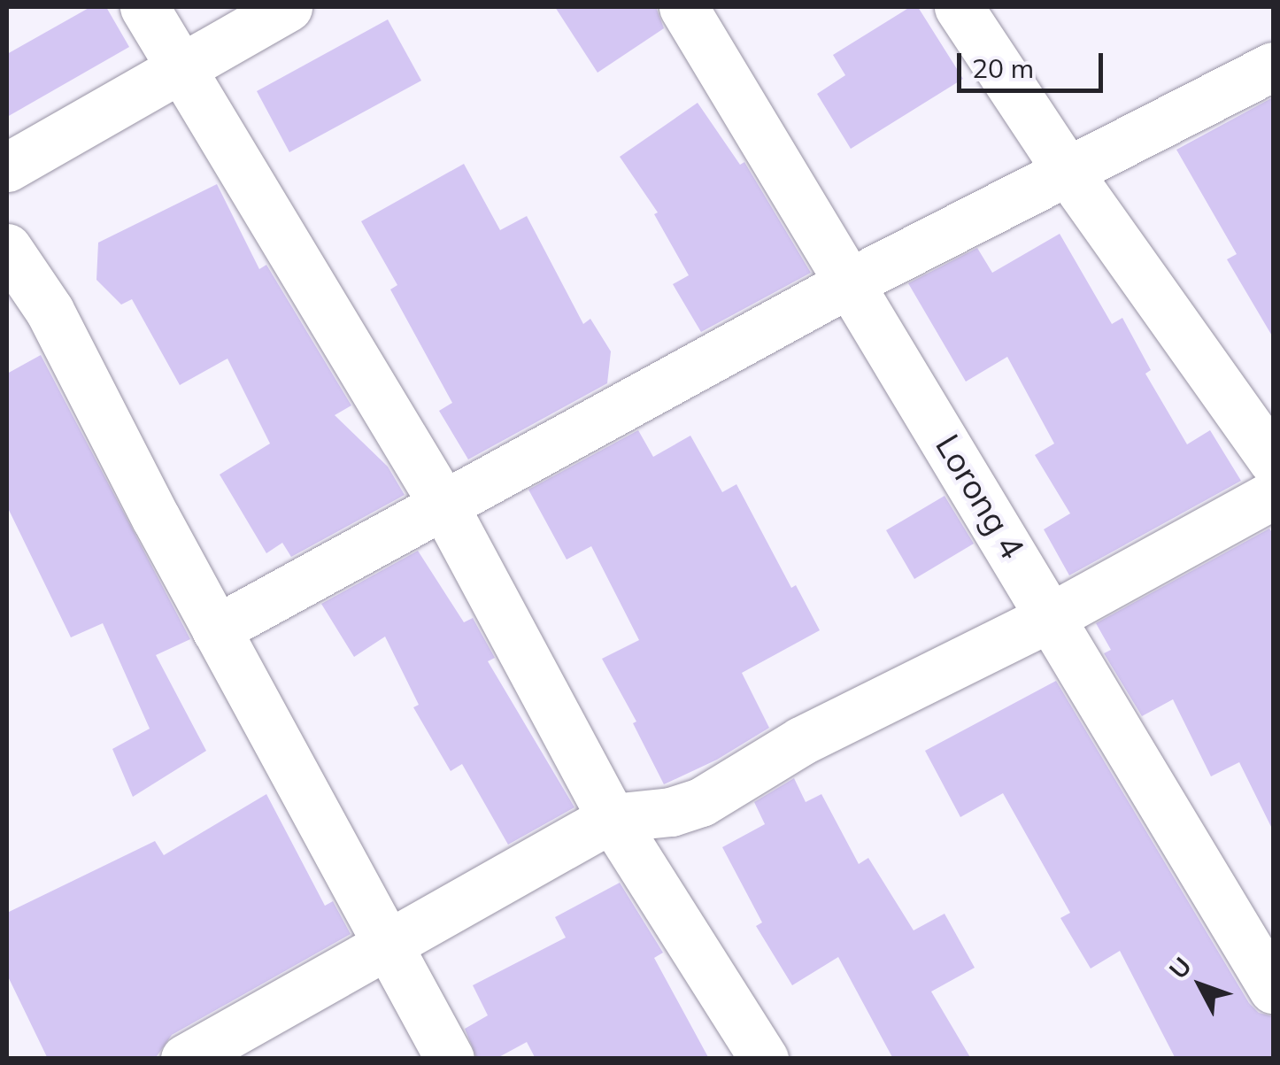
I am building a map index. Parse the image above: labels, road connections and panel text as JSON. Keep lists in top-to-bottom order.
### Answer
{
  "streets": {
    "street": ["Lorong 4"]
  },
  "scale_bar": "20 m",
  "north": "top left"
}
